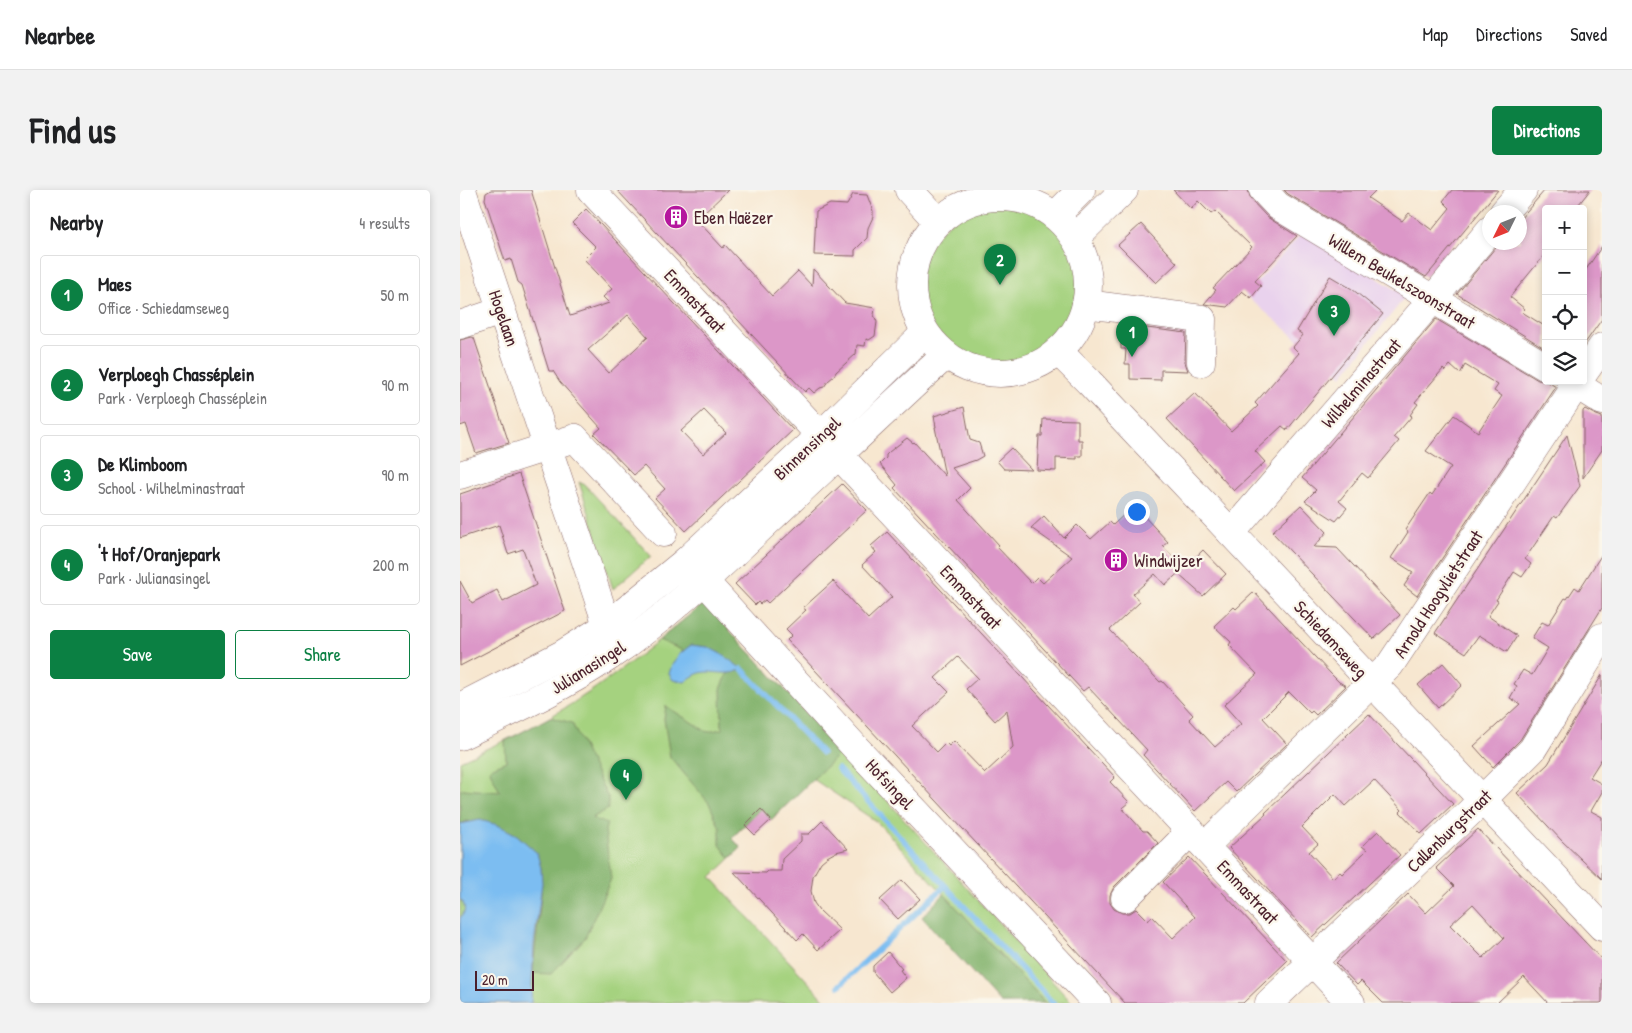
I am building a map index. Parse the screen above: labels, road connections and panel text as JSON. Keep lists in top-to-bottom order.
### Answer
{
  "streets": {
    "street": [
      "Willem Beukelszoonstraat",
      "Emmastraat",
      "Hogelaan",
      "Wilhelminastraat",
      "Binnensingel",
      "Arnold Hoogvlietstraat",
      "Schiedamseweg",
      "Julianasingel",
      "Hofsingel",
      "Callenburgstraat"
    ]
  },
  "crossings": [
    ["Willem Beukelszoonstraat", "Wilhelminastraat"],
    ["Emmastraat", "Binnensingel"],
    ["Emmastraat", "Arnold Hoogvlietstraat"],
    ["Emmastraat", "Callenburgstraat"],
    ["Hogelaan", "Julianasingel"],
    ["Wilhelminastraat", "Schiedamseweg"],
    ["Binnensingel", "Schiedamseweg"],
    ["Binnensingel", "Julianasingel"],
    ["Binnensingel", "Hofsingel"],
    ["Arnold Hoogvlietstraat", "Schiedamseweg"],
    ["Schiedamseweg", "Callenburgstraat"],
    ["Julianasingel", "Hofsingel"]
  ],
  "places": {
    "building": ["Eben Haëzer", "Windwijzer"]
  },
  "scale_bar": "20 m",
  "north": "bottom left",
  "page": {
    "header": "Nearbee",
    "nav": ["Map", "Directions", "Saved"],
    "buttons": [
      "Directions",
      ["Save", "Share"]
    ],
    "title": "Find us",
    "heading": ["Nearby", "4 results"],
    "map_buttons": ["+", "−"],
    "pins": [
      "2",
      "3",
      "1",
      "4"
    ],
    "list": [
      {
        "mark": "1",
        "name": "Maes",
        "note": "Office · Schiedamseweg",
        "value": "50 m"
      },
      {
        "mark": "2",
        "name": "Verploegh Chasséplein",
        "note": "Park · Verploegh Chasséplein",
        "value": "90 m"
      },
      {
        "mark": "3",
        "name": "De Klimboom",
        "note": "School · Wilhelminastraat",
        "value": "90 m"
      },
      {
        "mark": "4",
        "name": "'t Hof/Oranjepark",
        "note": "Park · Julianasingel",
        "value": "200 m"
      }
    ],
    "scale": "20 m"
  }
}
